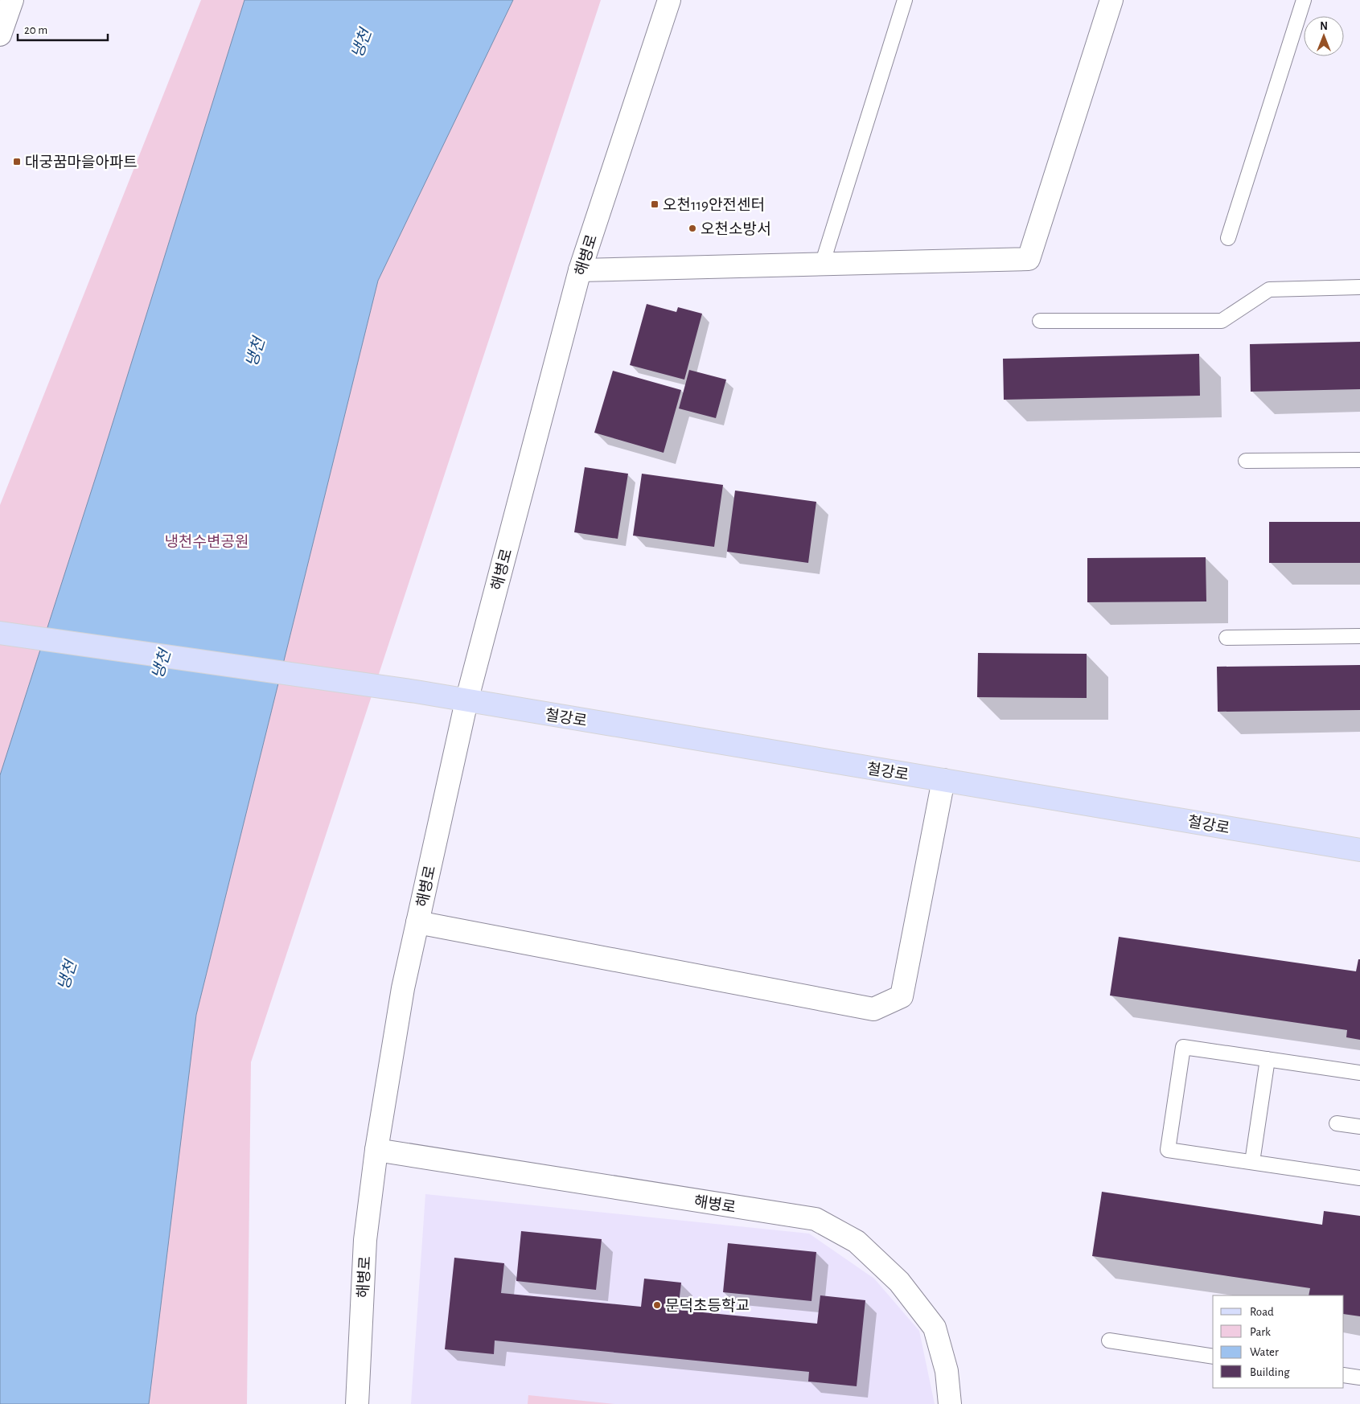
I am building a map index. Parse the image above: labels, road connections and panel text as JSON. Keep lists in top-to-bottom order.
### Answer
{
  "streets": {
    "main road": ["철강로"],
    "street": ["해병로"]
  },
  "crossings": [
    ["해병로", "철강로"]
  ],
  "water": ["냉천"],
  "parks": ["냉천수변공원"],
  "places": {
    "transit": ["대궁꿈마을아파트", "오천119안전센터"],
    "other": ["오천소방서", "문덕초등학교"]
  },
  "legend": [
    "Road",
    "Park",
    "Water",
    "Building"
  ],
  "scale_bar": "20 m",
  "north": "top"
}
